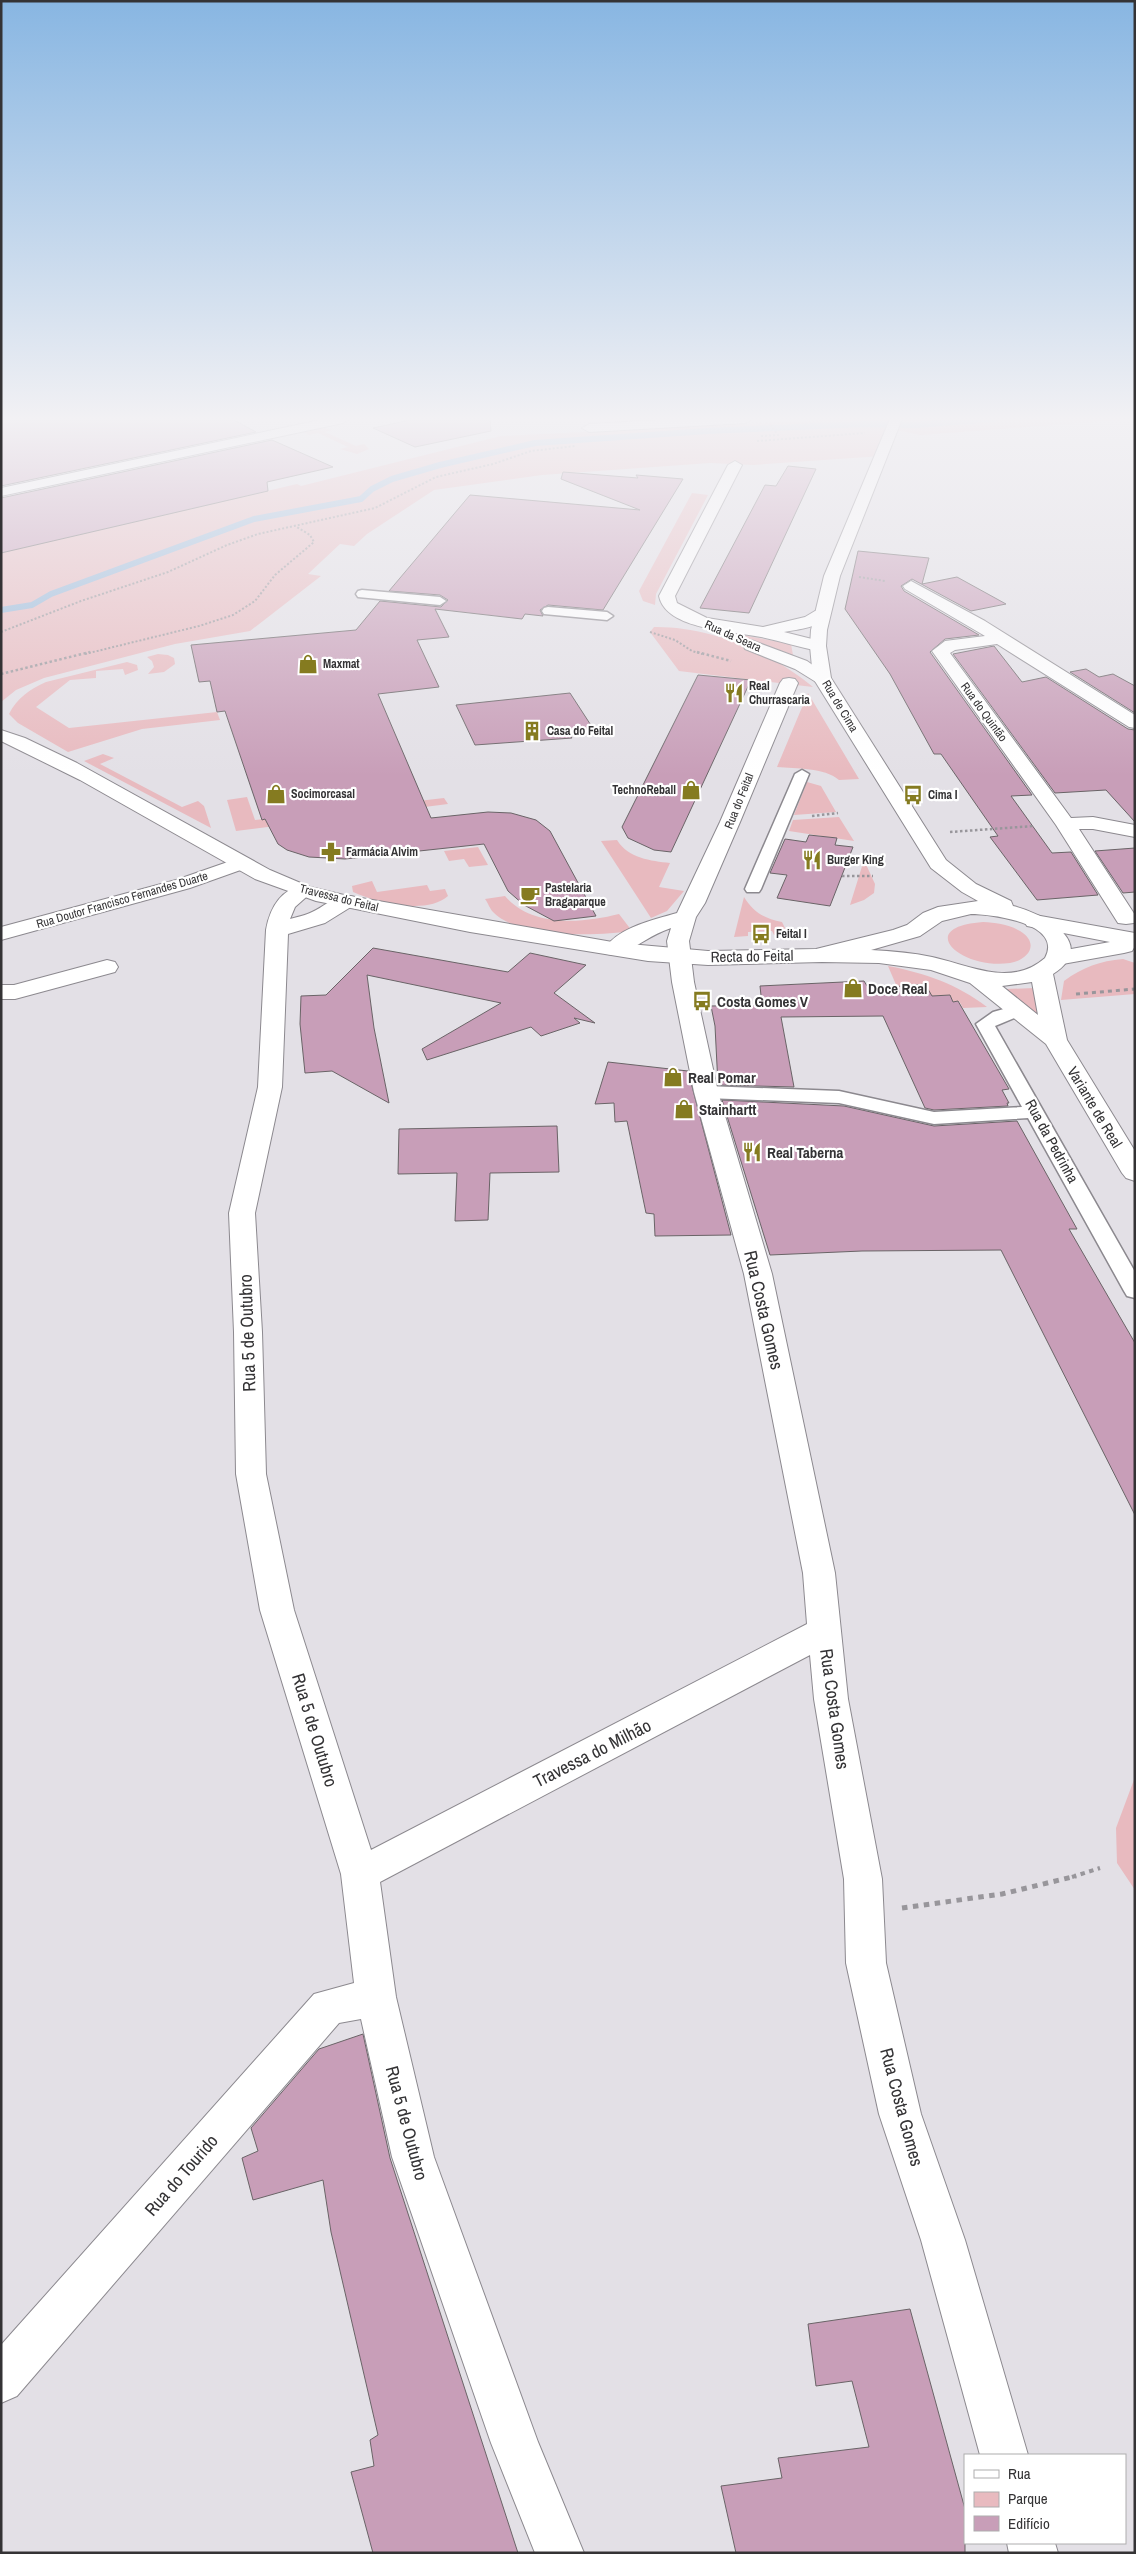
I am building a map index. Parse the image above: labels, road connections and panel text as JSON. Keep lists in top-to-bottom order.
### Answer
{
  "streets": {
    "street": [
      "Rua da Seara",
      "Rua de Cima",
      "Rua do Quintão",
      "Rua do Feital",
      "Travessa do Feital",
      "Rua Doutor Francisco Fernandes Duarte",
      "Recta do Feital",
      "Variante de Real",
      "Rua Costa Gomes",
      "Rua 5 de Outubro",
      "Travessa do Milhão",
      "Rua do Tourido"
    ],
    "lane": ["Rua da Pedrinha"]
  },
  "crossings": [
    ["Rua da Seara", "Rua de Cima"],
    ["Rua de Cima", "Recta do Feital"],
    ["Rua do Feital", "Travessa do Feital"],
    ["Rua do Feital", "Recta do Feital"],
    ["Rua do Feital", "Rua Costa Gomes"],
    ["Travessa do Feital", "Rua Doutor Francisco Fernandes Duarte"],
    ["Travessa do Feital", "Recta do Feital"],
    ["Travessa do Feital", "Rua Costa Gomes"],
    ["Travessa do Feital", "Rua 5 de Outubro"],
    ["Recta do Feital", "Variante de Real"],
    ["Recta do Feital", "Rua Costa Gomes"],
    ["Variante de Real", "Rua da Pedrinha"],
    ["Rua Costa Gomes", "Travessa do Milhão"],
    ["Rua 5 de Outubro", "Travessa do Milhão"],
    ["Rua 5 de Outubro", "Rua do Tourido"]
  ],
  "places": {
    "shop": [
      "Maxmat",
      "TechnoReball",
      "Socimorcasal",
      "Doce Real",
      "Real Pomar",
      "Stainhartt"
    ],
    "restaurant": ["Real Churrascaria", "Burger King", "Real Taberna"],
    "building": ["Casa do Feital"],
    "bus stop": ["Cima I", "Feital I", "Costa Gomes V"],
    "pharmacy": ["Farmácia Alvim"],
    "cafe": ["Pastelaria Bragaparque"]
  },
  "legend": ["Rua", "Parque", "Edifício"]
}
